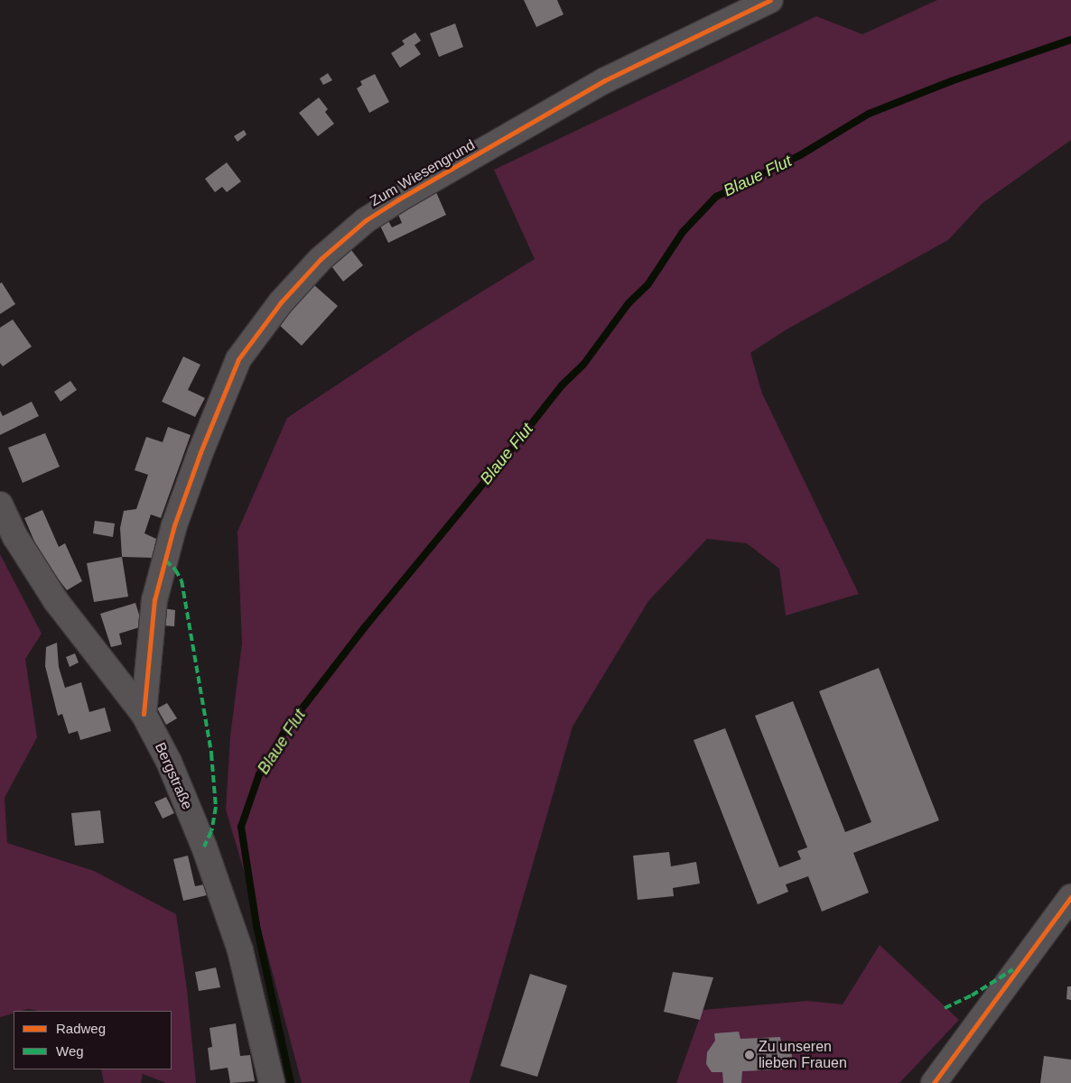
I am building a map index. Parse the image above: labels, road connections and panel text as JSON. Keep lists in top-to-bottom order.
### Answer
{
  "streets": {
    "street": ["Zum Wiesengrund", "Bergstraße"]
  },
  "crossings": [
    ["Zum Wiesengrund", "Bergstraße"]
  ],
  "water": ["Blaue Flut"],
  "places": ["Zu unseren lieben Frauen"],
  "legend": ["Radweg", "Weg"]
}
